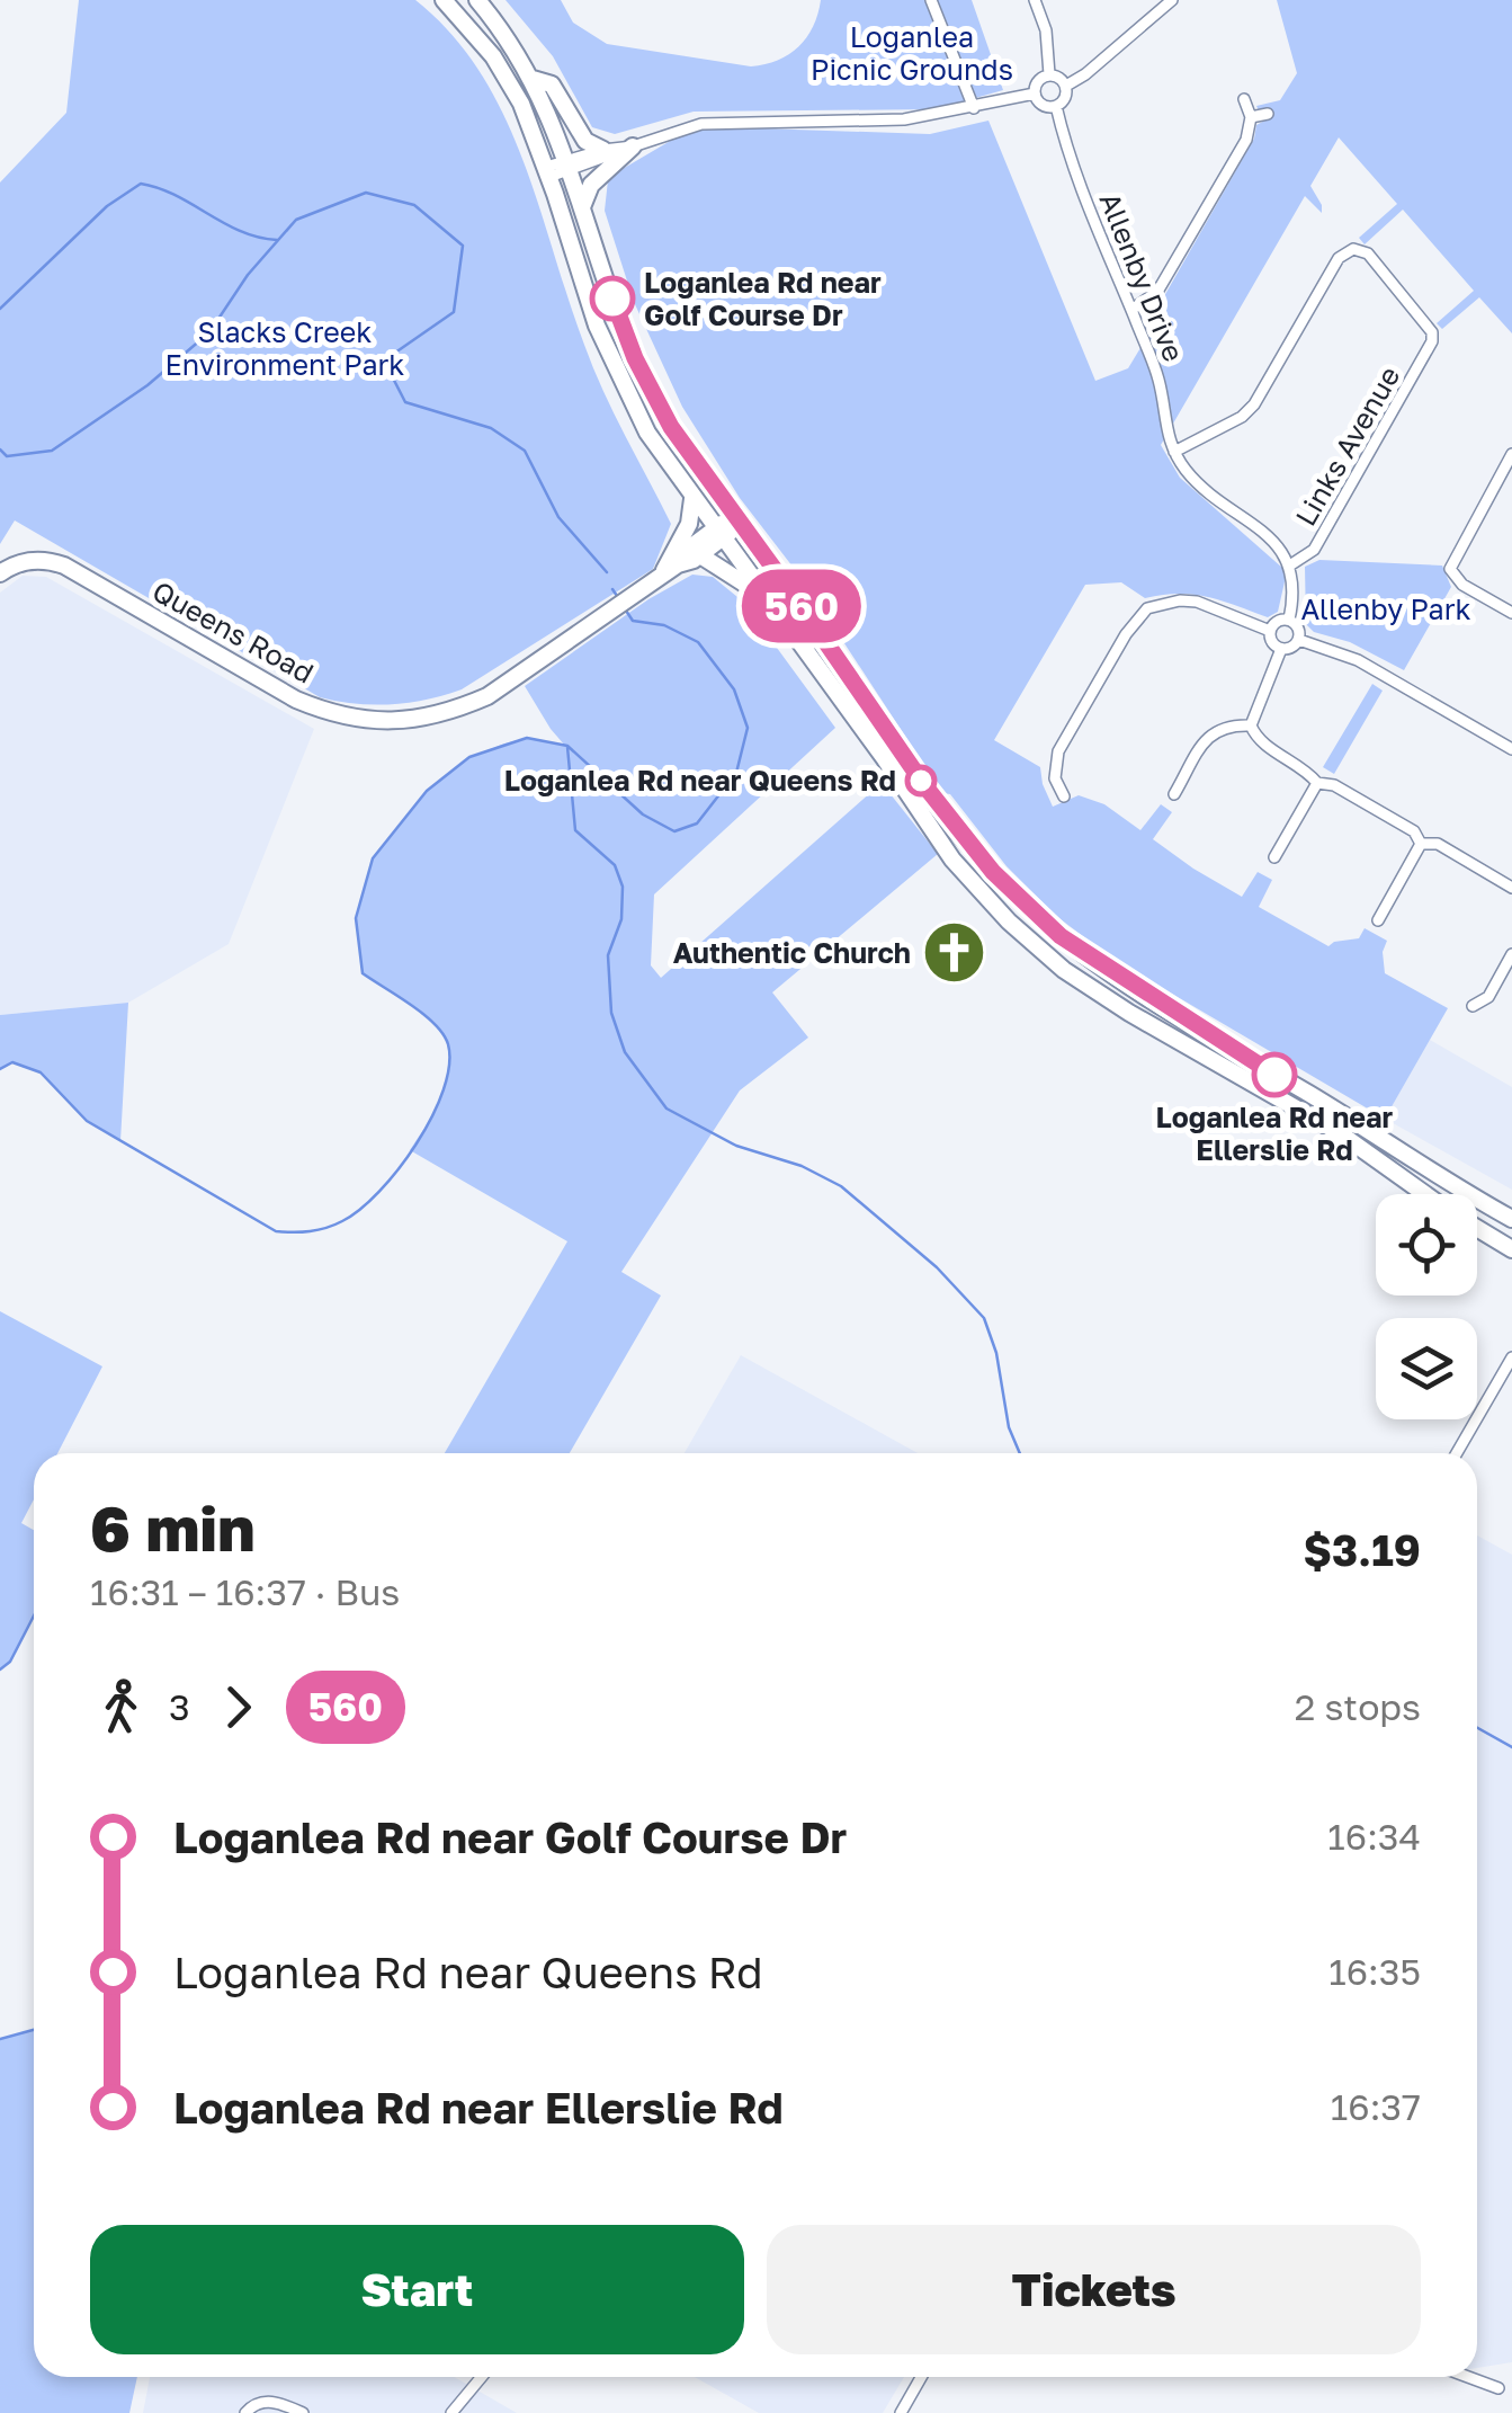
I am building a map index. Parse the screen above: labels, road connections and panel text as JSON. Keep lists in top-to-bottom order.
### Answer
{
  "streets": {
    "main road": ["Queens Road"],
    "street": ["Allenby Drive", "Links Avenue"]
  },
  "crossings": [
    ["Allenby Drive", "Links Avenue"]
  ],
  "parks": ["Loganlea Picnic Grounds", "Slacks Creek Environment Park", "Allenby Park"],
  "places": {
    "other": ["Loganlea Rd near Golf Course Dr", "Loganlea Rd near Queens Rd", "Loganlea Rd near Ellerslie Rd"],
    "church": ["Authentic Church"]
  },
  "lines": ["bus line 560"],
  "page": {
    "on_map": "560",
    "heading": ["6 min", "16:31 – 16:37 · Bus", "$3.19"],
    "legs": ["3", "560", "2 stops"],
    "list": [
      {
        "name": "Loganlea Rd near Golf Course Dr",
        "value": "16:34"
      },
      {
        "name": "Loganlea Rd near Queens Rd",
        "value": "16:35"
      },
      {
        "name": "Loganlea Rd near Ellerslie Rd",
        "value": "16:37"
      }
    ],
    "buttons": ["Start", "Tickets"]
  }
}
